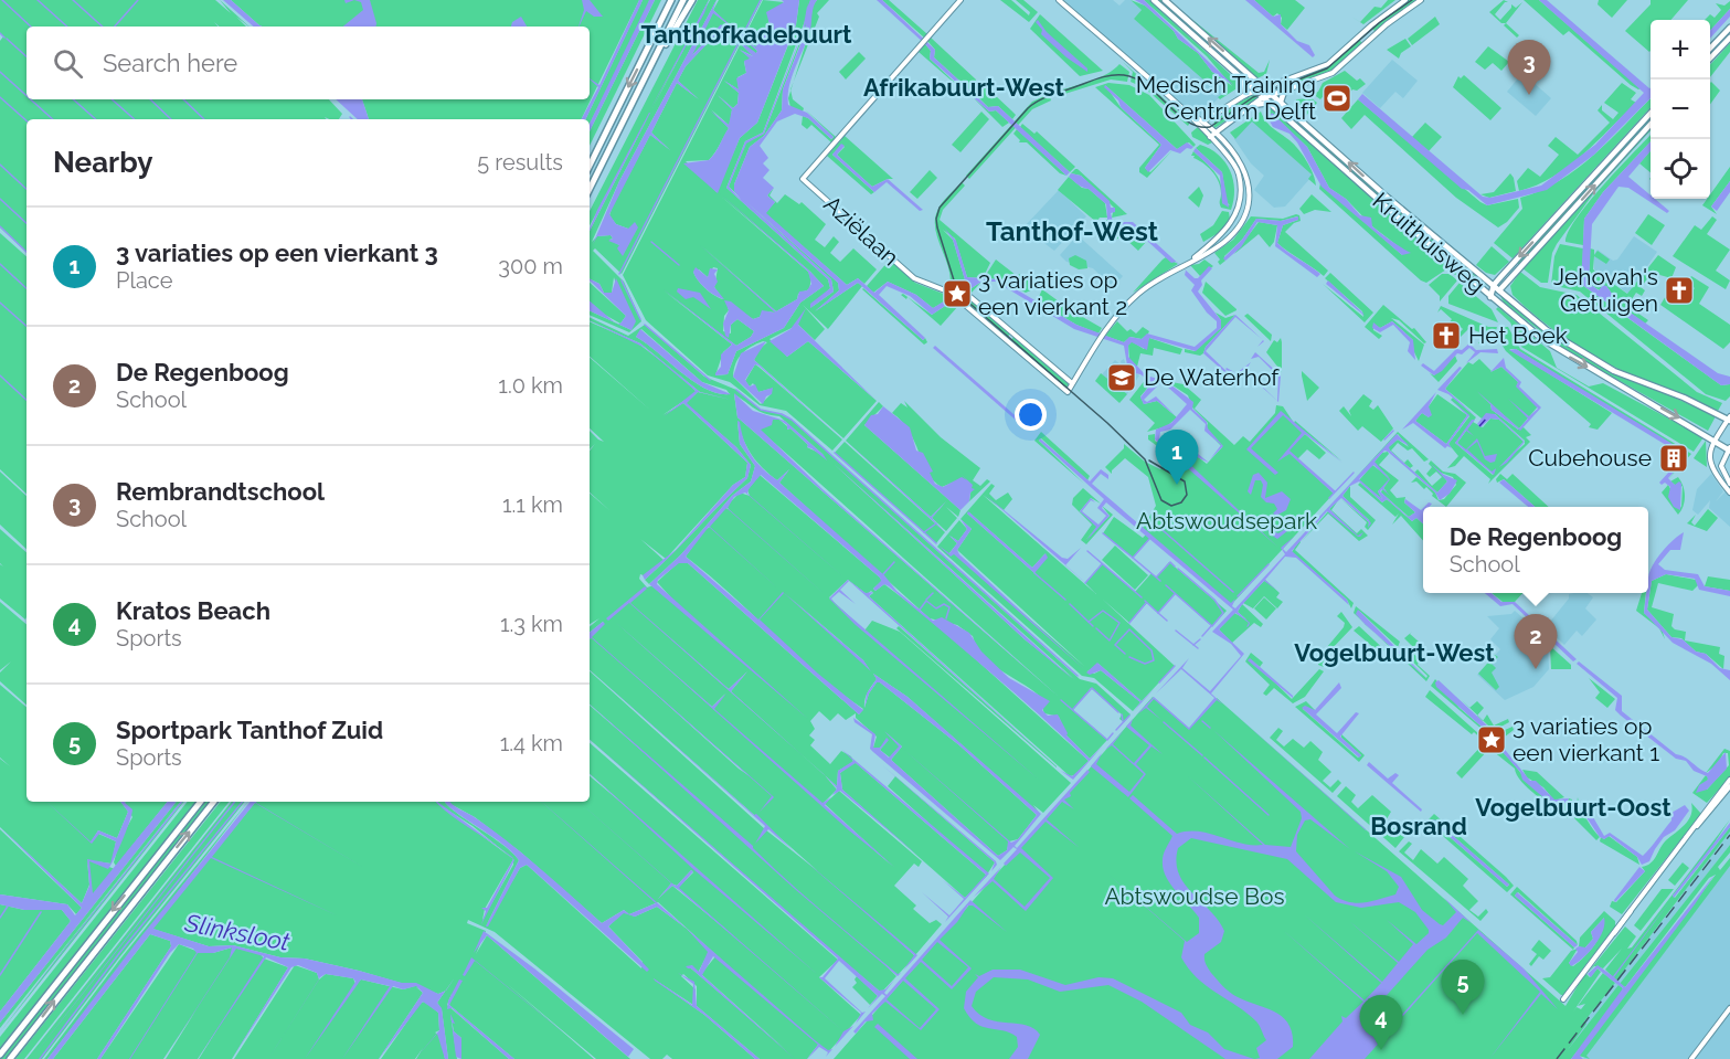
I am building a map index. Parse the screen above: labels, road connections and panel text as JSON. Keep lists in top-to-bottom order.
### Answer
{
  "streets": {
    "main road": ["Kruithuisweg"],
    "street": ["Aziëlaan"]
  },
  "districts": [
    "Tanthofkadebuurt",
    "Afrikabuurt-West",
    "Tanthof-West",
    "Vogelbuurt-West",
    "Vogelbuurt-Oost",
    "Bosrand"
  ],
  "water": ["Slinksloot"],
  "parks": ["Abtswoudsepark", "Abtswoudse Bos"],
  "places": {
    "sports": ["Medisch Training Centrum Delft"],
    "church": ["Jehovah's Getuigen", "Het Boek"],
    "place": ["3 variaties op een vierkant 2", "3 variaties op een vierkant 1"],
    "school or university": ["De Waterhof"],
    "building": ["Cubehouse"]
  },
  "page": {
    "map_buttons": ["+", "−"],
    "search": "Search here",
    "pins": [
      "3",
      "1",
      "2",
      "5",
      "4"
    ],
    "heading": ["Nearby", "5 results"],
    "list": [
      {
        "mark": "1",
        "name": "3 variaties op een vierkant 3",
        "note": "Place",
        "value": "300 m"
      },
      {
        "mark": "2",
        "name": "De Regenboog",
        "note": "School",
        "value": "1.0 km"
      },
      {
        "mark": "3",
        "name": "Rembrandtschool",
        "note": "School",
        "value": "1.1 km"
      },
      {
        "mark": "4",
        "name": "Kratos Beach",
        "note": "Sports",
        "value": "1.3 km"
      },
      {
        "mark": "5",
        "name": "Sportpark Tanthof Zuid",
        "note": "Sports",
        "value": "1.4 km"
      }
    ],
    "popup": ["De Regenboog", "School"]
  }
}
